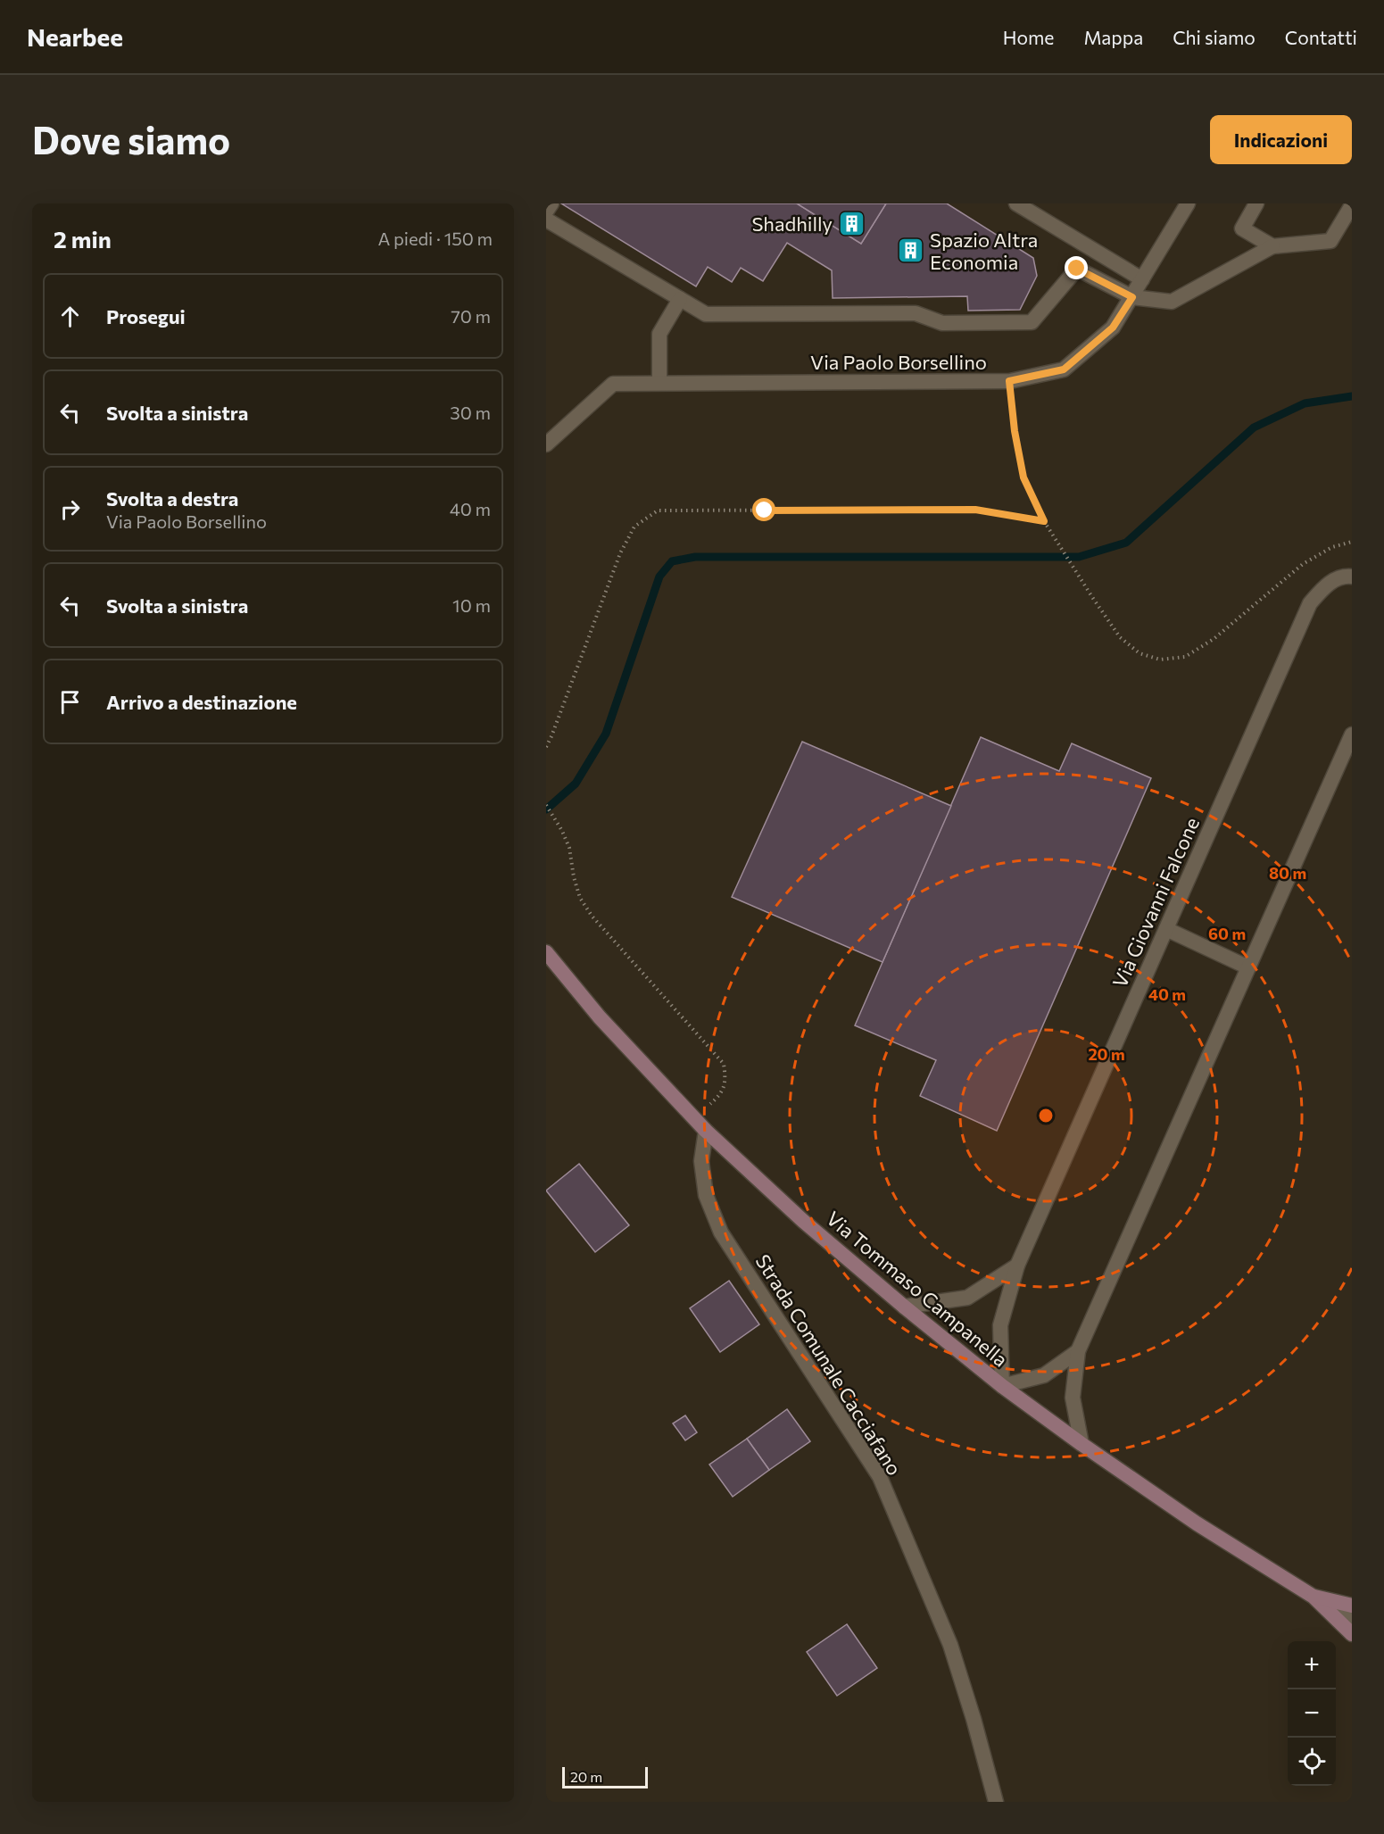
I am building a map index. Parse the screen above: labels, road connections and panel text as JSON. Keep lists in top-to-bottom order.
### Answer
{
  "streets": {
    "main road": ["Via Tommaso Campanella"],
    "street": ["Via Paolo Borsellino", "Via Giovanni Falcone", "Strada Comunale Cacciafano"]
  },
  "crossings": [
    ["Via Giovanni Falcone", "Via Tommaso Campanella"],
    ["Via Tommaso Campanella", "Strada Comunale Cacciafano"]
  ],
  "places": {
    "building": ["Shadhilly", "Spazio Altra Economia"]
  },
  "scale_bar": "20 m",
  "page": {
    "header": "Nearbee",
    "nav": [
      "Home",
      "Mappa",
      "Chi siamo",
      "Contatti"
    ],
    "buttons": "Indicazioni",
    "title": "Dove siamo",
    "heading": ["2 min", "A piedi · 150 m"],
    "list": [
      ["Prosegui", "70 m"],
      ["Svolta a sinistra", "30 m"],
      ["Svolta a destra", "Via Paolo Borsellino", "40 m"],
      ["Svolta a sinistra", "10 m"],
      "Arrivo a destinazione"
    ],
    "map_buttons": ["+", "−"],
    "scale": "20 m"
  },
  "rings": [
    "80 m",
    "60 m",
    "40 m",
    "20 m"
  ]
}
